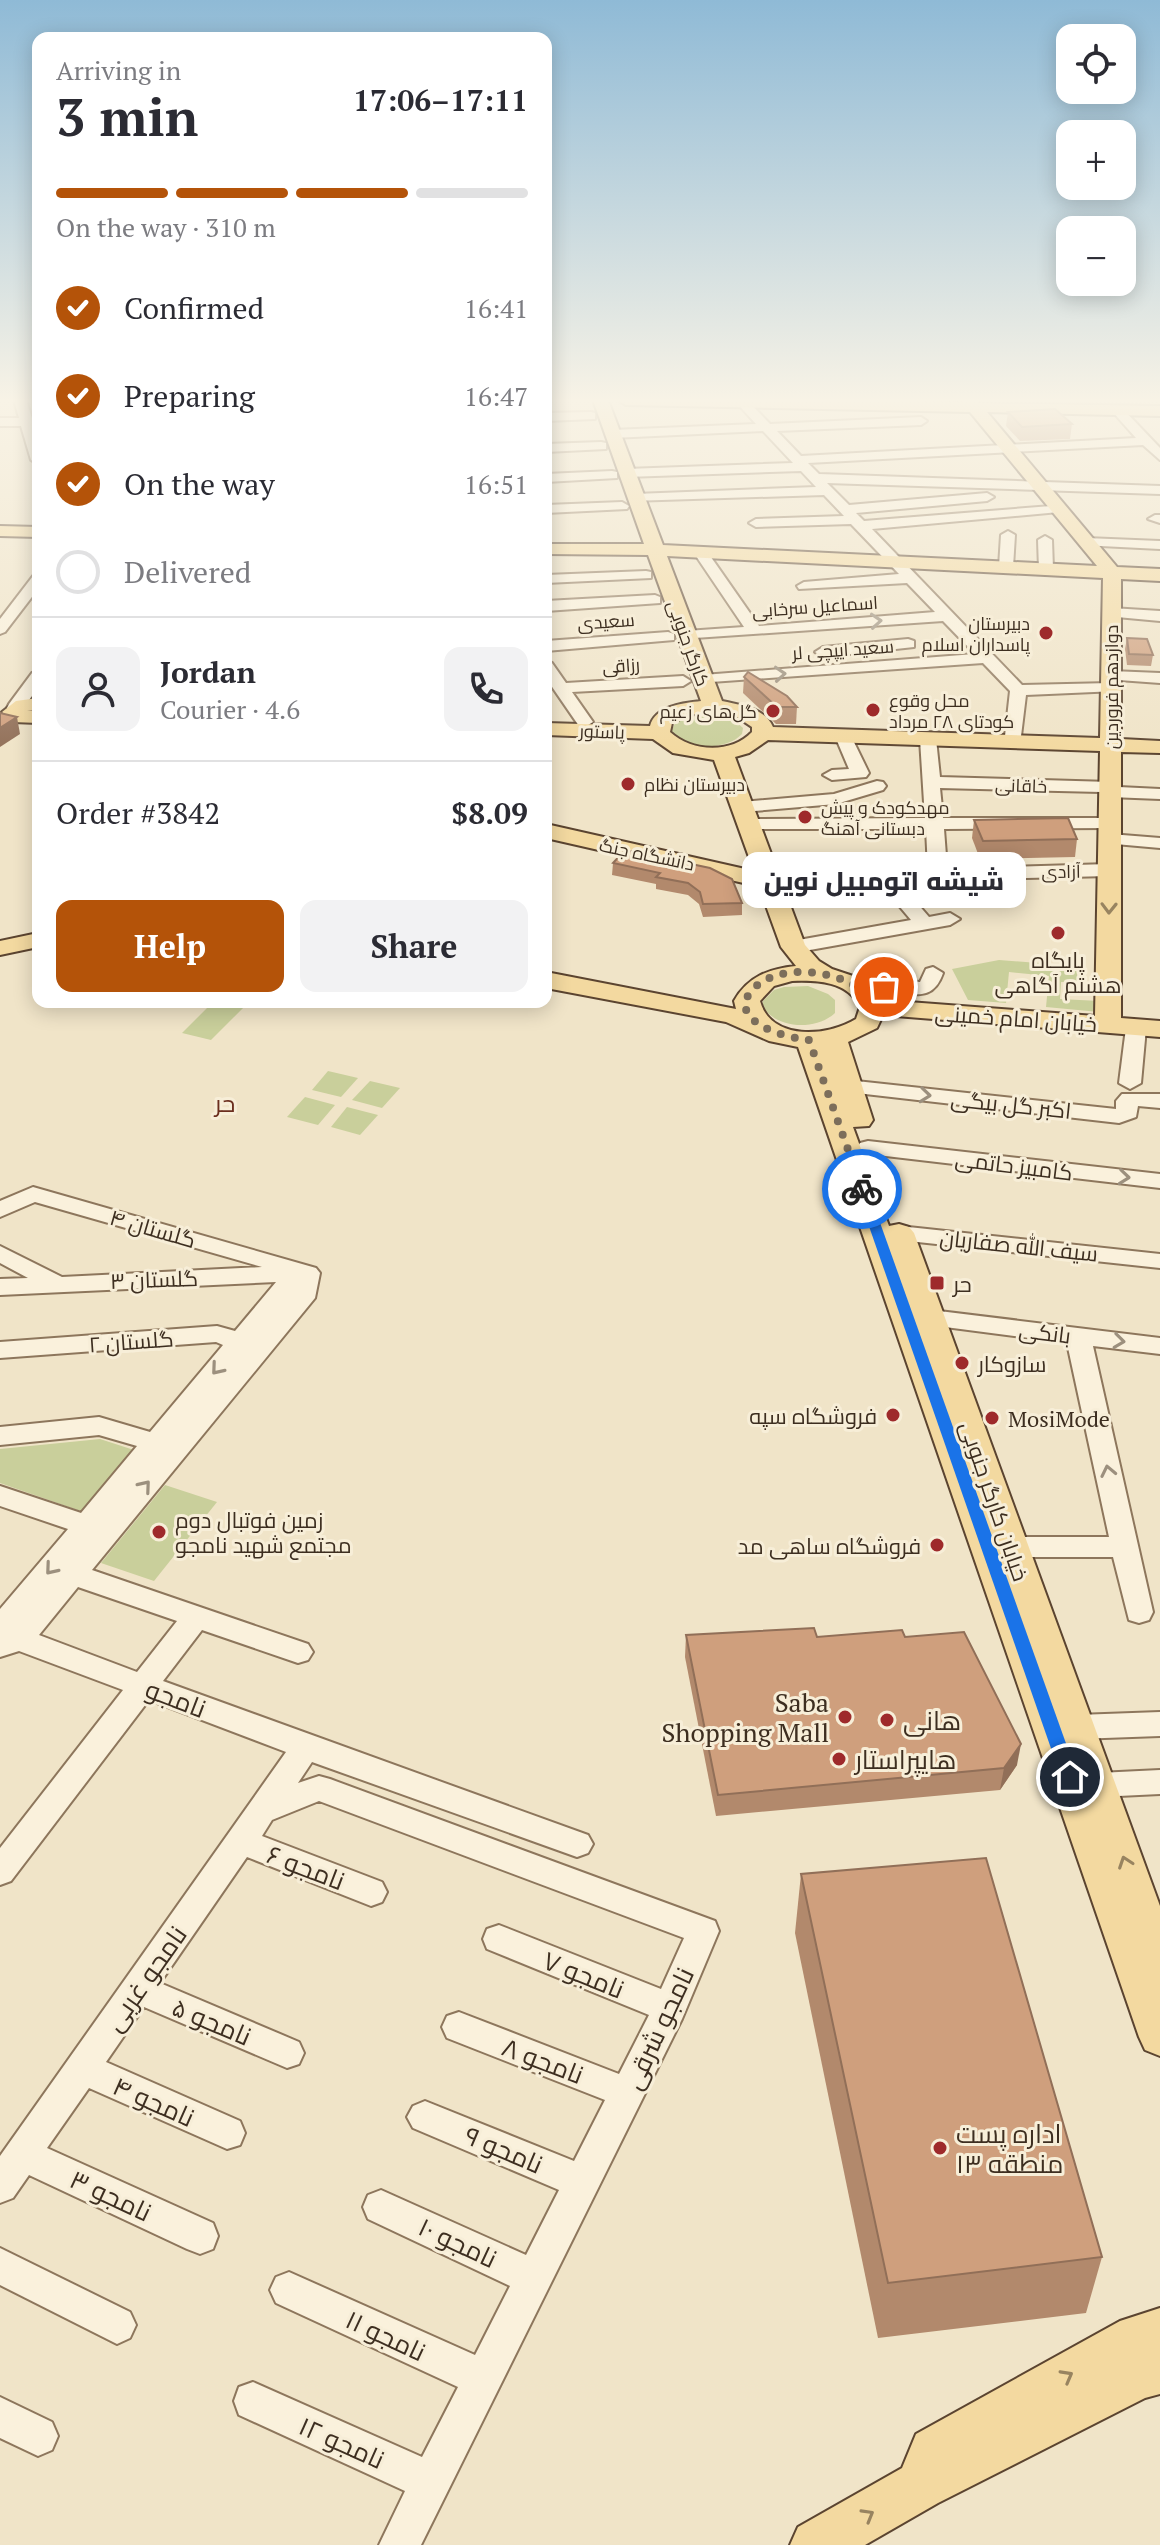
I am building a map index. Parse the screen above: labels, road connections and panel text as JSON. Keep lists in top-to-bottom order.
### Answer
{
  "streets": {
    "main road": [
      "کارگر جنوبی",
      "دوازدهم فروردین",
      "پاستور",
      "دانشگاه جنگ",
      "خیابان امام خمینی",
      "خیابان کارگر جنوبی"
    ],
    "street": [
      "اسماعیل سرخابی",
      "سعیدی",
      "سعید ایپچی لر",
      "رزاقی",
      "خاقانی",
      "آزادی",
      "اکبر گل بیگی",
      "کامبیز حاتمی",
      "گلستان ۴",
      "سیف الله صفاریان",
      "گلستان ۳",
      "بانکی",
      "گلستان ۲",
      "نامجو",
      "نامجو ۶",
      "نامجو ۷",
      "نامجو غربی",
      "نامجو ۵",
      "نامجو شرقی",
      "نامجو ۸",
      "نامجو ۴",
      "نامجو ۹",
      "نامجو ۳",
      "نامجو ۱۰",
      "نامجو ۱۱",
      "نامجو ۱۲"
    ]
  },
  "crossings": [
    ["اسماعیل سرخابی", "سعیدی"],
    ["اسماعیل سرخابی", "کارگر جنوبی"],
    ["سعیدی", "کارگر جنوبی"],
    ["کارگر جنوبی", "سعید ایپچی لر"],
    ["کارگر جنوبی", "رزاقی"],
    ["سعید ایپچی لر", "رزاقی"],
    ["دوازدهم فروردین", "خاقانی"],
    ["دوازدهم فروردین", "آزادی"],
    ["دوازدهم فروردین", "خیابان امام خمینی"],
    ["اکبر گل بیگی", "خیابان کارگر جنوبی"],
    ["کامبیز حاتمی", "خیابان کارگر جنوبی"],
    ["گلستان ۴", "گلستان ۳"],
    ["سیف الله صفاریان", "خیابان کارگر جنوبی"],
    ["بانکی", "خیابان کارگر جنوبی"],
    ["نامجو", "نامجو غربی"],
    ["نامجو ۶", "نامجو غربی"],
    ["نامجو ۷", "نامجو شرقی"],
    ["نامجو غربی", "نامجو ۵"],
    ["نامجو غربی", "نامجو شرقی"],
    ["نامجو غربی", "نامجو ۴"],
    ["نامجو غربی", "نامجو ۳"],
    ["نامجو شرقی", "نامجو ۸"],
    ["نامجو شرقی", "نامجو ۹"],
    ["نامجو شرقی", "نامجو ۱۰"],
    ["نامجو شرقی", "نامجو ۱۱"],
    ["نامجو شرقی", "نامجو ۱۲"]
  ],
  "one_way": ["اکبر گل بیگی", "کامبیز حاتمی"],
  "districts": ["حر"],
  "places": {
    "other": [
      "دبیرستان پاسداران اسلام",
      "محل وقوع کودتای ۲۸ مرداد",
      "گل‌های زعیم",
      "دبیرستان نظام",
      "مهدکودک و پیش دبستانی آهنگ",
      "پایگاه هشتم آگاهی",
      "شیشه اتومبیل نوین",
      "سازوکار",
      "فروشگاه سپه",
      "MosiMode",
      "زمین فوتبال دوم مجتمع شهید نامجو",
      "فروشگاه ساهی مد",
      "Saba Shopping Mall",
      "هانی",
      "هایپراستار",
      "اداره پست منطقه ۱۳"
    ],
    "transit": ["حر"]
  },
  "page": {
    "map_buttons": ["+", "−"],
    "heading": ["3 min", "Arriving in", "17:06–17:11"],
    "panel": [
      "Jordan",
      "Courier · 4.6",
      "Order #3842",
      "$8.09"
    ],
    "bar": "On the way · 310 m",
    "list": [
      ["Confirmed", "16:41"],
      ["Preparing", "16:47"],
      ["On the way", "16:51"],
      "Delivered"
    ],
    "bubble": "شیشه اتومبیل نوین",
    "buttons": ["Help", "Share"]
  }
}
